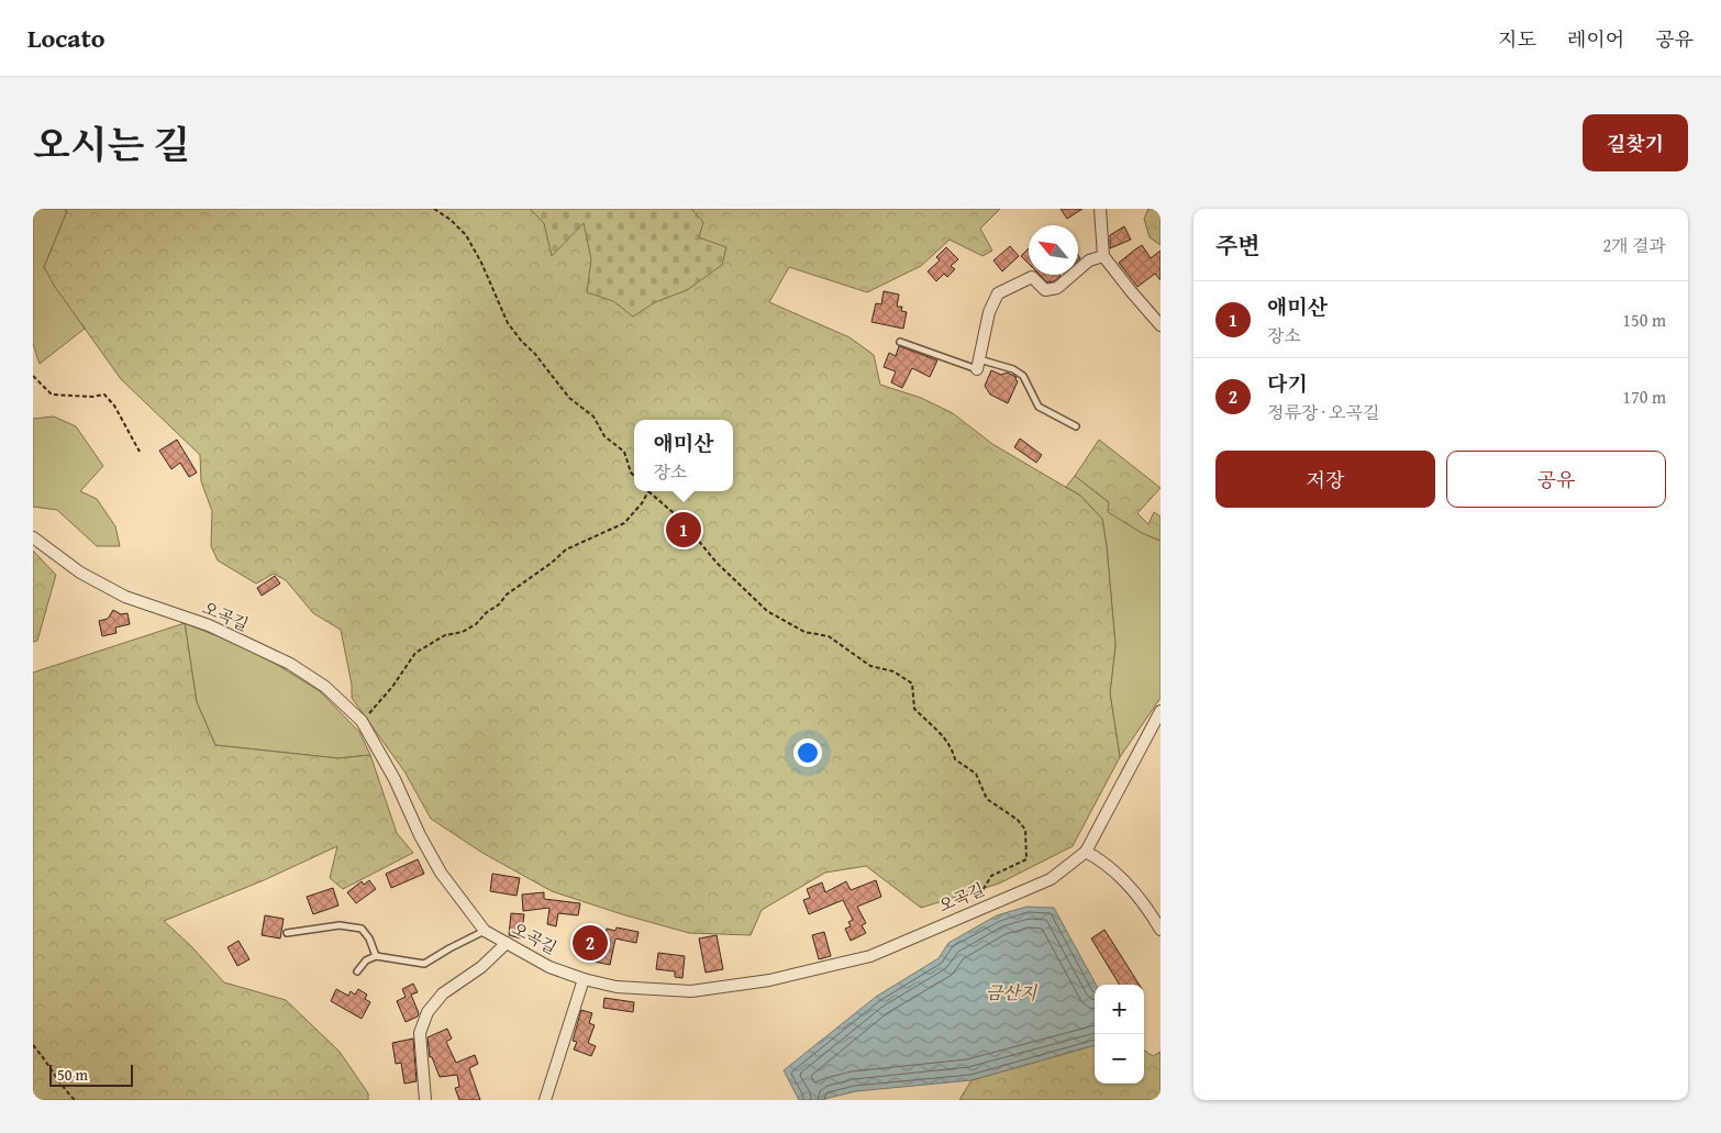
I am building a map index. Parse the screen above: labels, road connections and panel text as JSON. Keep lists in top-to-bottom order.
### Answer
{
  "streets": {
    "street": ["오곡길"]
  },
  "water": ["금산지"],
  "scale_bar": "50 m",
  "north": "top left",
  "page": {
    "header": "Locato",
    "nav": ["지도", "레이어", "공유"],
    "title": "오시는 길",
    "buttons": [
      "길찾기",
      ["저장", "공유"]
    ],
    "heading": ["주변", "2개 결과"],
    "list": [
      {
        "mark": "1",
        "name": "애미산",
        "note": "장소",
        "value": "150 m"
      },
      {
        "mark": "2",
        "name": "다기",
        "note": "정류장 · 오곡길",
        "value": "170 m"
      }
    ],
    "popup": ["애미산", "장소"],
    "pins": ["1", "2"],
    "map_buttons": ["+", "−"],
    "scale": "50 m"
  }
}
